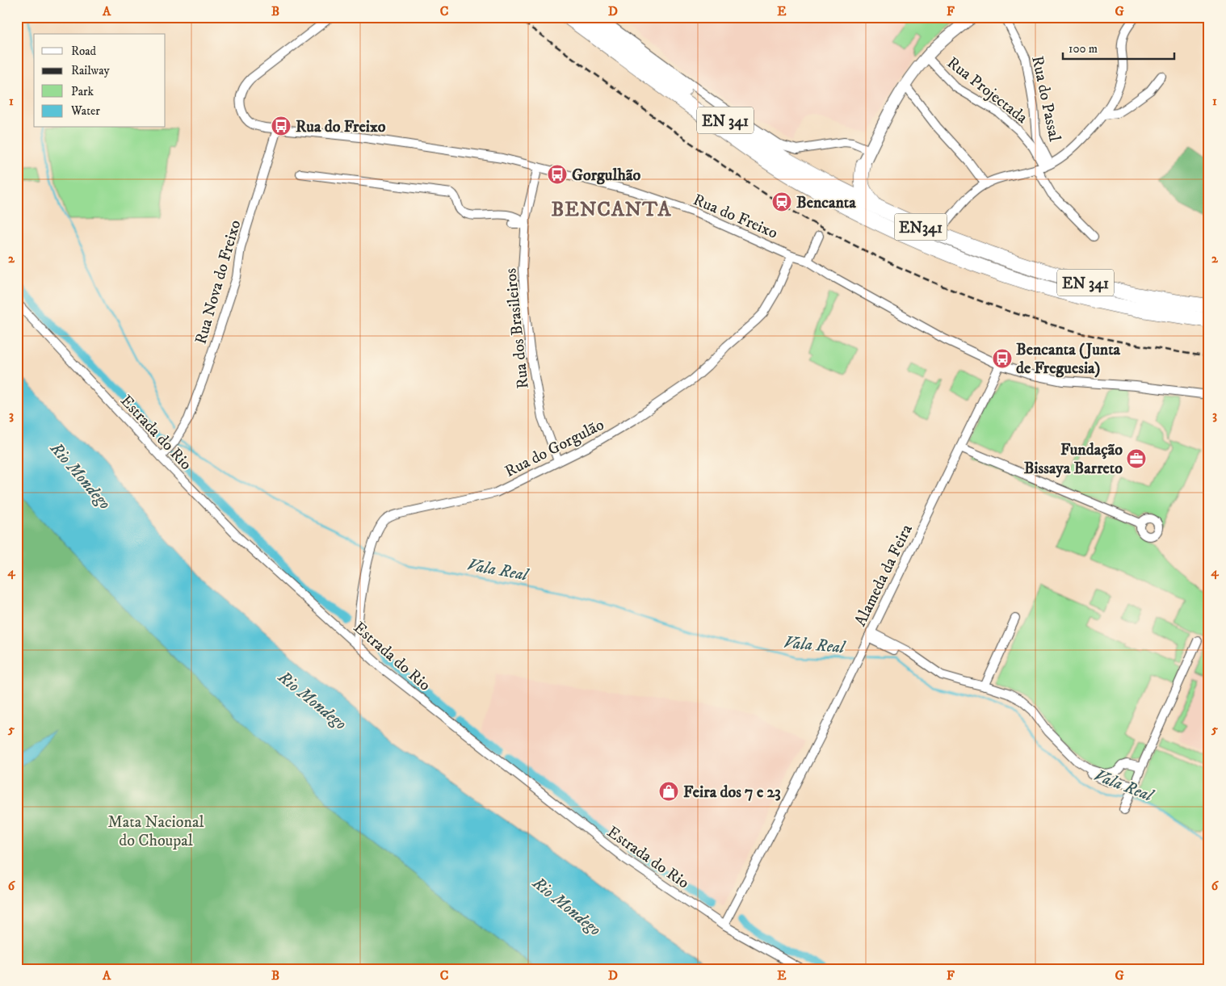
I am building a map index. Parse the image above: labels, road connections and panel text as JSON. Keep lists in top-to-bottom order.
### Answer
{
  "streets": {
    "highway": ["EN 341", "EN341"],
    "street": [
      "Rua Projectada",
      "Rua do Passal",
      "Rua do Freixo",
      "Rua Nova do Freixo",
      "Rua dos Brasileiros",
      "Estrada do Rio",
      "Rua do Gorgulão",
      "Alameda da Feira"
    ]
  },
  "crossings": [
    ["Rua Projectada", "Rua do Passal"],
    ["EN 341", "EN341"],
    ["Rua do Freixo", "Rua Nova do Freixo"],
    ["Rua do Freixo", "Rua dos Brasileiros"],
    ["Rua do Freixo", "Rua do Gorgulão"],
    ["Rua do Freixo", "Alameda da Feira"],
    ["Rua Nova do Freixo", "Estrada do Rio"],
    ["Rua dos Brasileiros", "Rua do Gorgulão"],
    ["Estrada do Rio", "Rua do Gorgulão"],
    ["Estrada do Rio", "Alameda da Feira"]
  ],
  "districts": ["BENCANTA"],
  "water": ["Rio Mondego", "Vala Real"],
  "parks": ["Mata Nacional do Choupal"],
  "places": {
    "bus stop": ["Rua do Freixo", "Gorgulhão", "Bencanta (Junta de Freguesia)"],
    "station": ["Bencanta"],
    "office": ["Fundação Bissaya Barreto"],
    "shop": ["Feira dos 7 e 23"]
  },
  "legend": [
    "Road",
    "Railway",
    "Park",
    "Water"
  ],
  "scale_bar": "100 m",
  "grid": {
    "columns": [
      "A",
      "B",
      "C",
      "D",
      "E",
      "F",
      "G"
    ],
    "rows": [
      "1",
      "2",
      "3",
      "4",
      "5",
      "6"
    ]
  }
}
